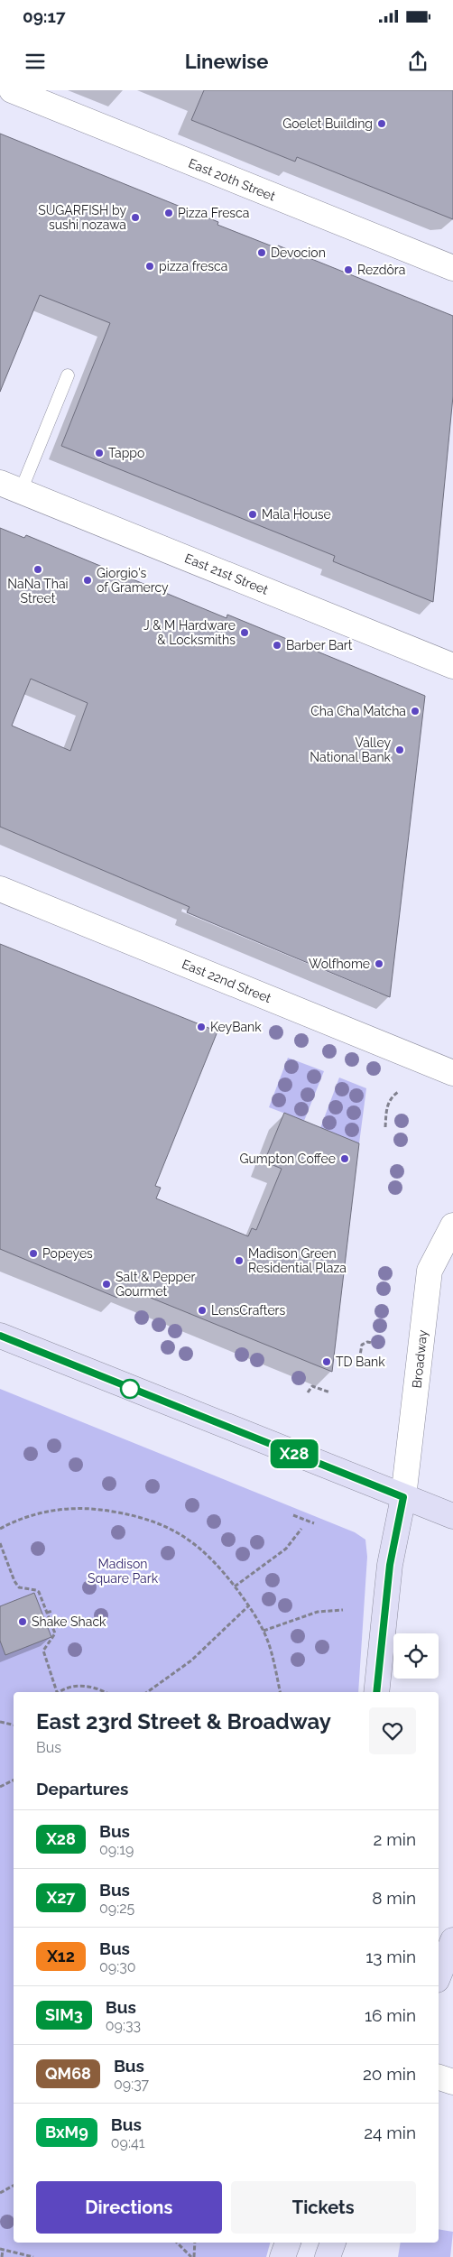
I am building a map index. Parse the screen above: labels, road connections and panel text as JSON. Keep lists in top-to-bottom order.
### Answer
{
  "streets": {
    "street": [
      "East 20th Street",
      "East 21st Street",
      "East 22nd Street",
      "Broadway"
    ]
  },
  "parks": ["Madison Square Park"],
  "places": [
    "Goelet Building",
    "Pizza Fresca",
    "SUGARFISH by sushi nozawa",
    "Devocion",
    "pizza fresca",
    "Rezdôra",
    "Tappo",
    "Mala House",
    "NaNa Thai Street",
    "Giorgio's of Gramercy",
    "J & M Hardware & Locksmiths",
    "Barber Bart",
    "Cha Cha Matcha",
    "Valley National Bank",
    "Wolfhome",
    "KeyBank",
    "Gumpton Coffee",
    "Popeyes",
    "Madison Green Residential Plaza",
    "Salt & Pepper Gourmet",
    "LensCrafters",
    "TD Bank",
    "Shake Shack"
  ],
  "lines": ["bus line X28"],
  "page": {
    "status": "09:17",
    "header": "Linewise",
    "on_map": "X28",
    "heading": [
      ["East 23rd Street & Broadway", "Bus"],
      "Departures"
    ],
    "list": [
      {
        "mark": "X28",
        "name": "Bus",
        "note": "09:19",
        "value": "2 min"
      },
      {
        "mark": "X27",
        "name": "Bus",
        "note": "09:25",
        "value": "8 min"
      },
      {
        "mark": "X12",
        "name": "Bus",
        "note": "09:30",
        "value": "13 min"
      },
      {
        "mark": "SIM3",
        "name": "Bus",
        "note": "09:33",
        "value": "16 min"
      },
      {
        "mark": "QM68",
        "name": "Bus",
        "note": "09:37",
        "value": "20 min"
      },
      {
        "mark": "BxM9",
        "name": "Bus",
        "note": "09:41",
        "value": "24 min"
      }
    ],
    "buttons": ["Directions", "Tickets"]
  }
}
